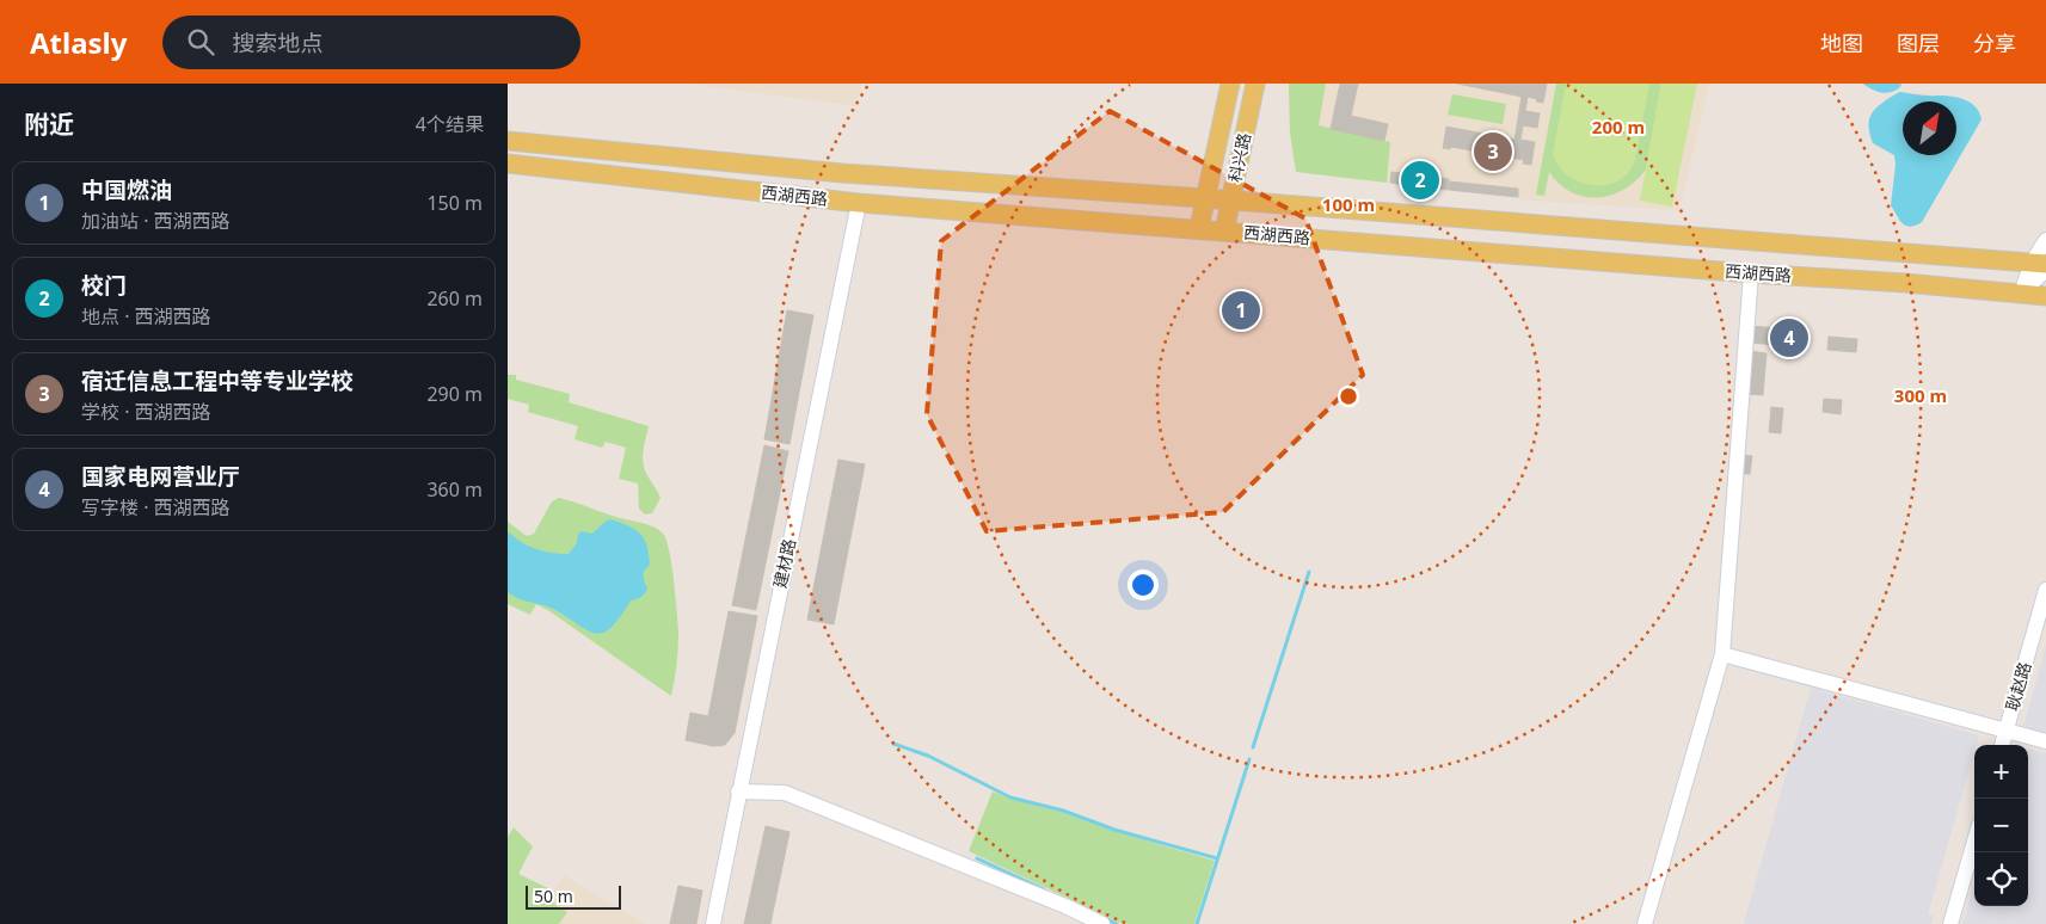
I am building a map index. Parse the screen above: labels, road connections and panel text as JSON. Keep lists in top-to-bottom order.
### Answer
{
  "streets": {
    "main road": ["科兴路", "西湖西路"],
    "street": ["建材路", "耿赵路"]
  },
  "crossings": [
    ["科兴路", "西湖西路"],
    ["西湖西路", "建材路"]
  ],
  "scale_bar": "50 m",
  "north": "top right",
  "page": {
    "header": "Atlasly",
    "search": "搜索地点",
    "nav": ["地图", "图层", "分享"],
    "heading": ["附近", "4个结果"],
    "pins": [
      "3",
      "2",
      "1",
      "4"
    ],
    "list": [
      {
        "mark": "1",
        "name": "中国燃油",
        "note": "加油站 · 西湖西路",
        "value": "150 m"
      },
      {
        "mark": "2",
        "name": "校门",
        "note": "地点 · 西湖西路",
        "value": "260 m"
      },
      {
        "mark": "3",
        "name": "宿迁信息工程中等专业学校",
        "note": "学校 · 西湖西路",
        "value": "290 m"
      },
      {
        "mark": "4",
        "name": "国家电网营业厅",
        "note": "写字楼 · 西湖西路",
        "value": "360 m"
      }
    ],
    "map_buttons": ["+", "−"],
    "scale": "50 m"
  },
  "rings": ["200 m", "100 m", "300 m"]
}
